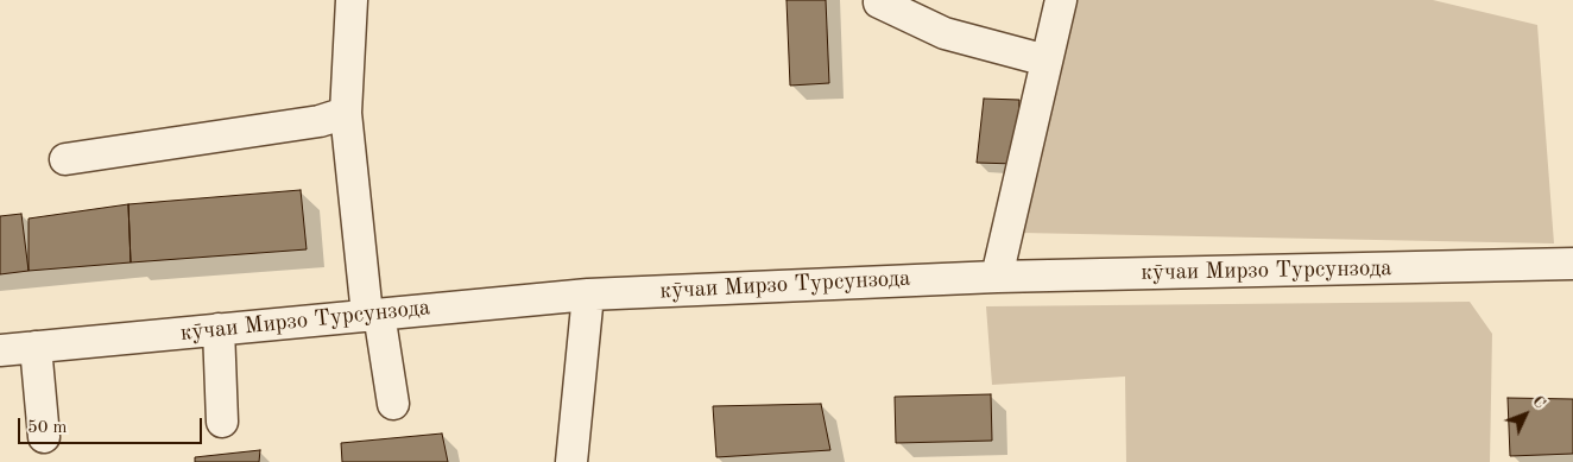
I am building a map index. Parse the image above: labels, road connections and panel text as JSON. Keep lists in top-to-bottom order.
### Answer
{
  "streets": {
    "street": ["кӯчаи Мирзо Турсунзода"]
  },
  "scale_bar": "50 m",
  "north": "top right"
}
